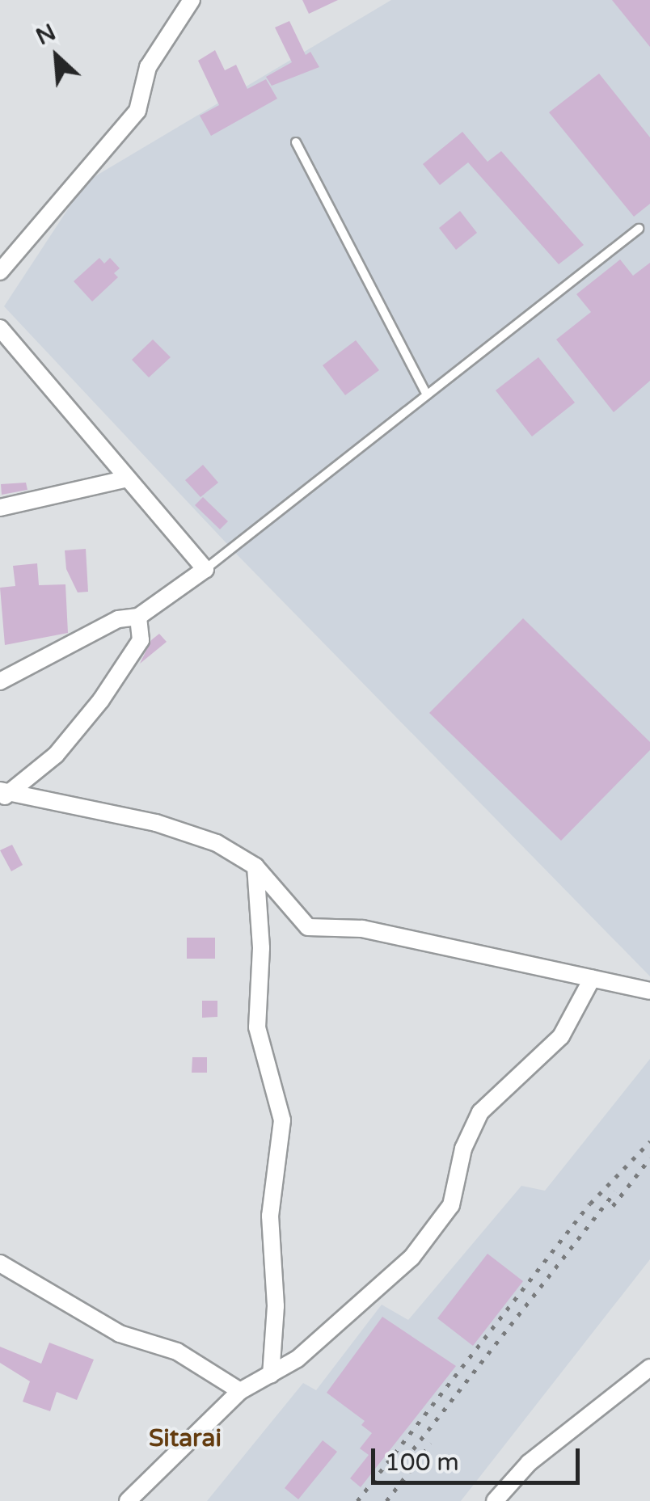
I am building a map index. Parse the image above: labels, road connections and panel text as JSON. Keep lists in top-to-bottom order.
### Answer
{
  "districts": ["Sitarai"],
  "scale_bar": "100 m",
  "north": "top left"
}
